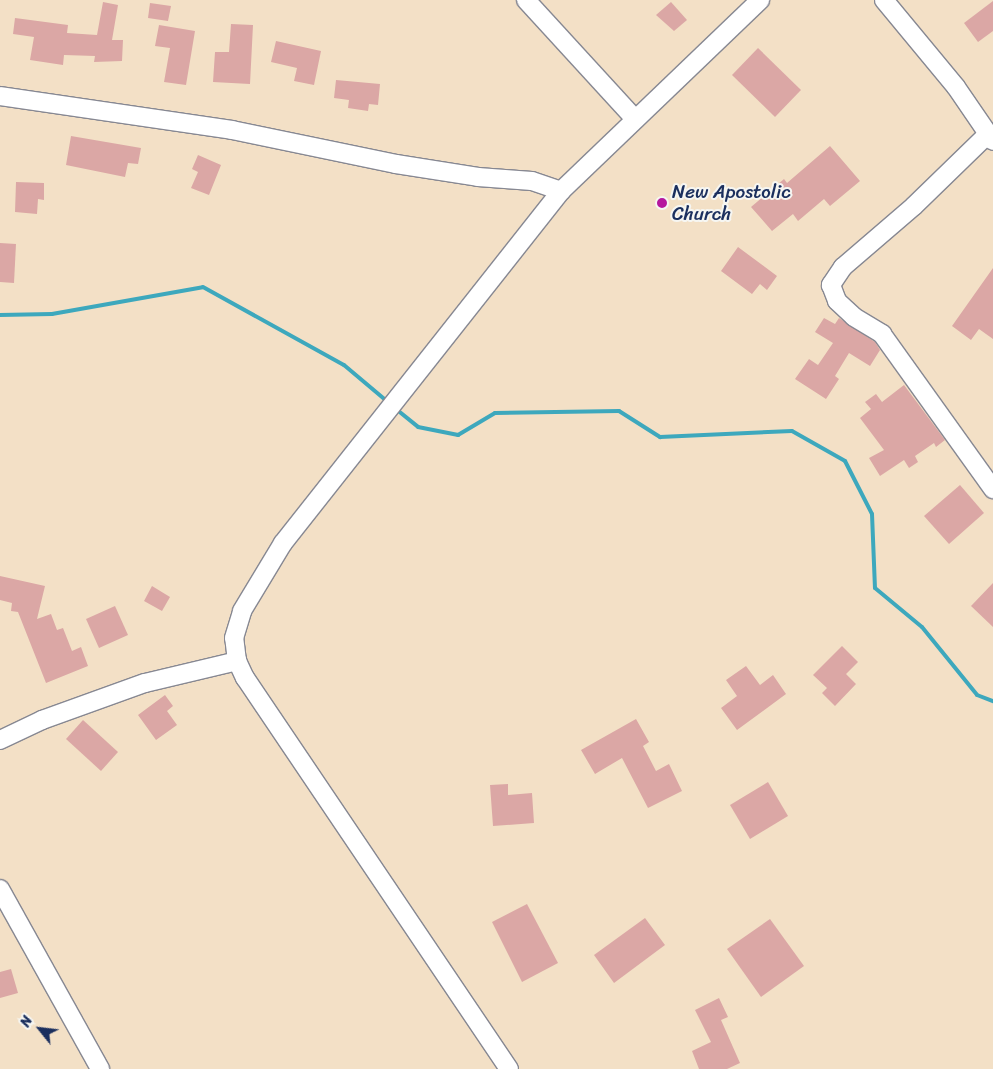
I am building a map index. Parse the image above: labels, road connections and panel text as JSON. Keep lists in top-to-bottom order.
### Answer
{
  "places": ["New Apostolic Church"],
  "north": "top left"
}
